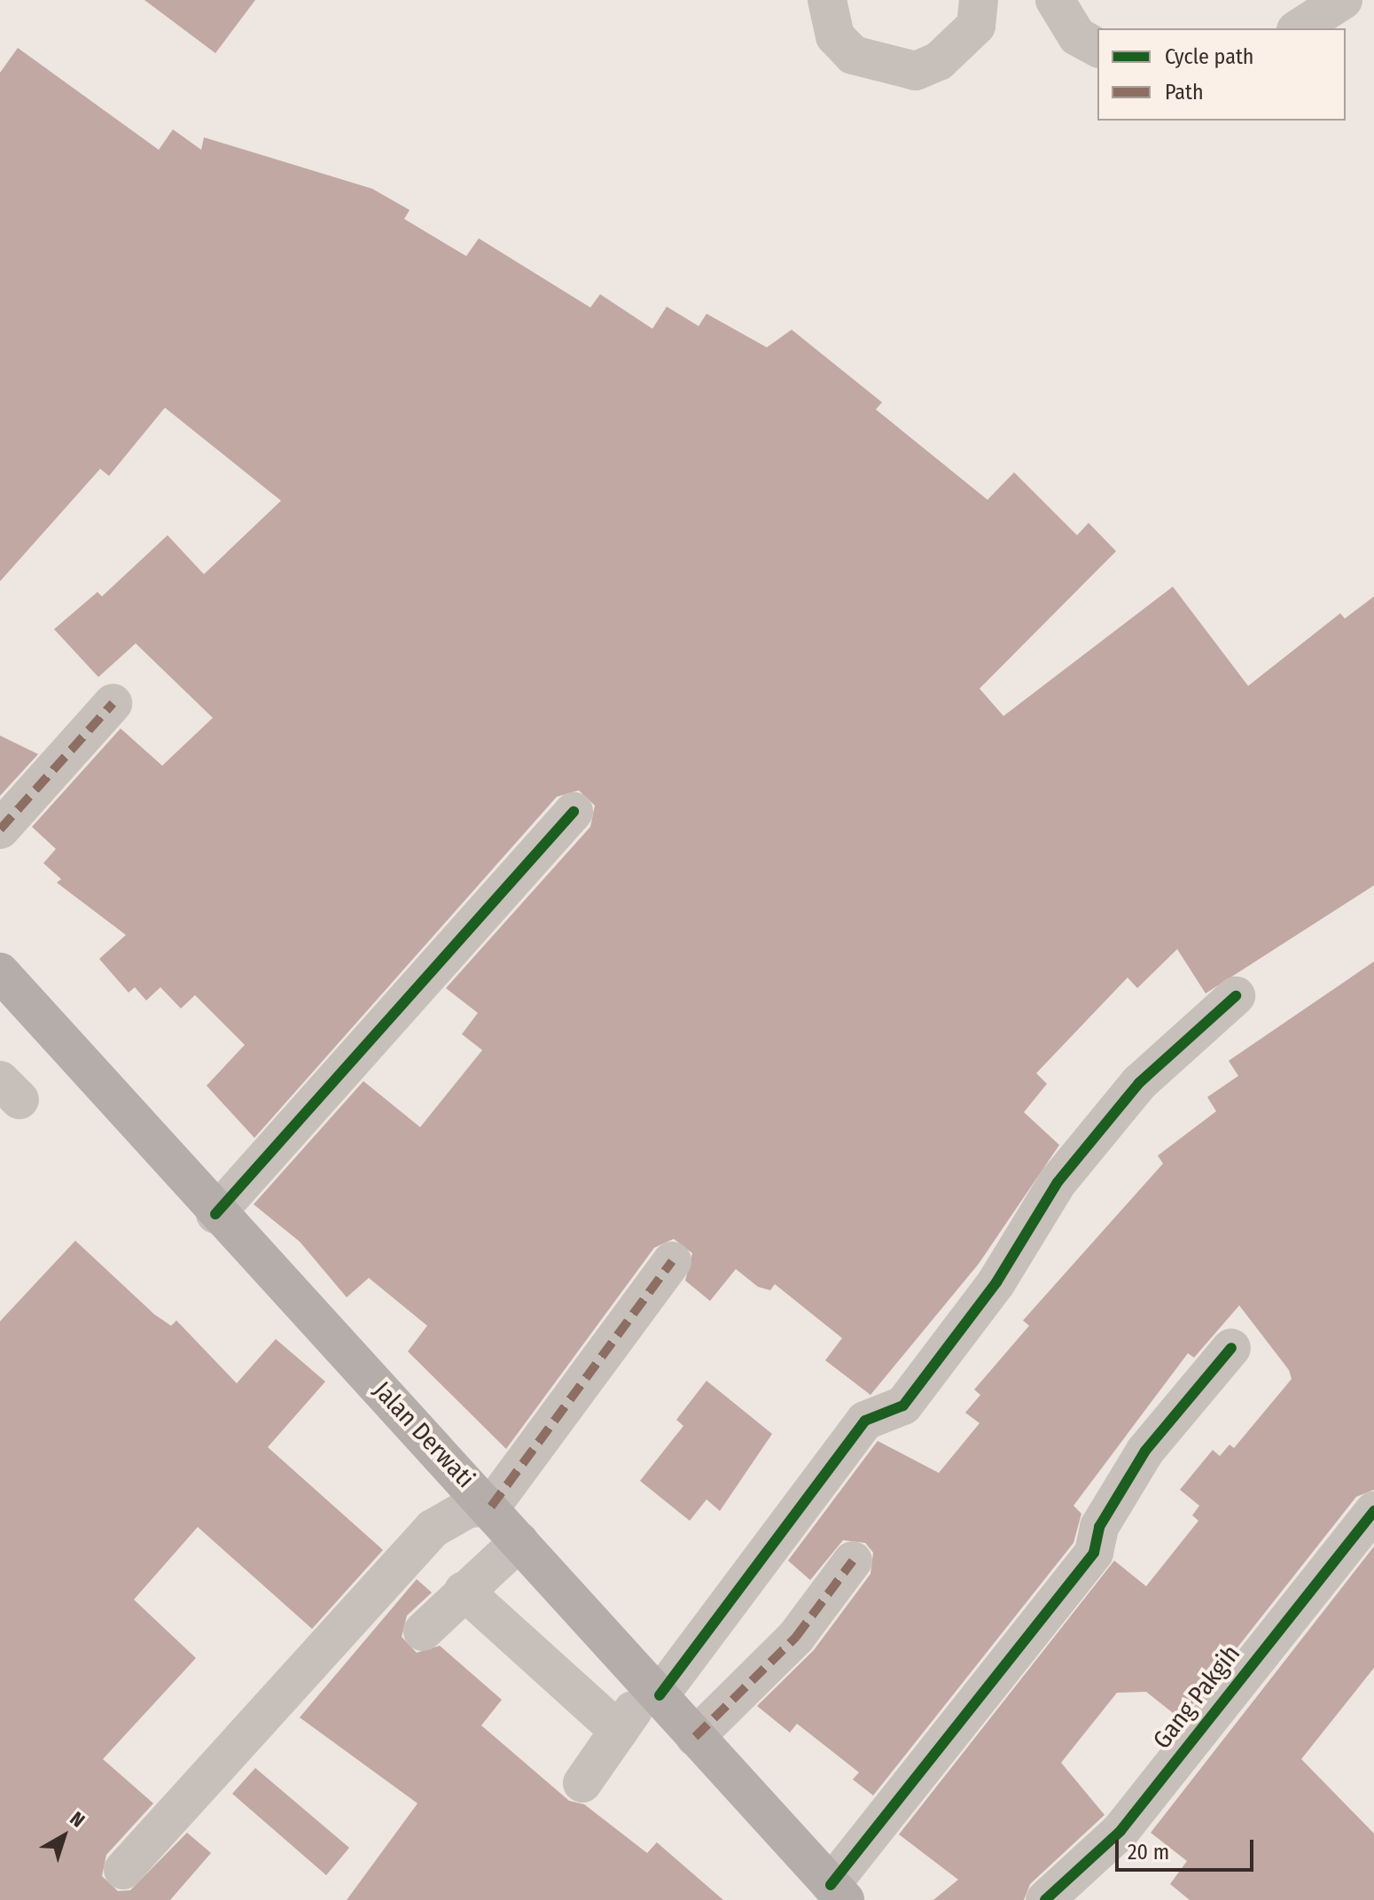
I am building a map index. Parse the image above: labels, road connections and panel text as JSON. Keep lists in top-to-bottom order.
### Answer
{
  "streets": {
    "main road": ["Jalan Derwati"],
    "street": ["Gang Pakgih"]
  },
  "legend": ["Cycle path", "Path"],
  "scale_bar": "20 m",
  "north": "top right"
}
